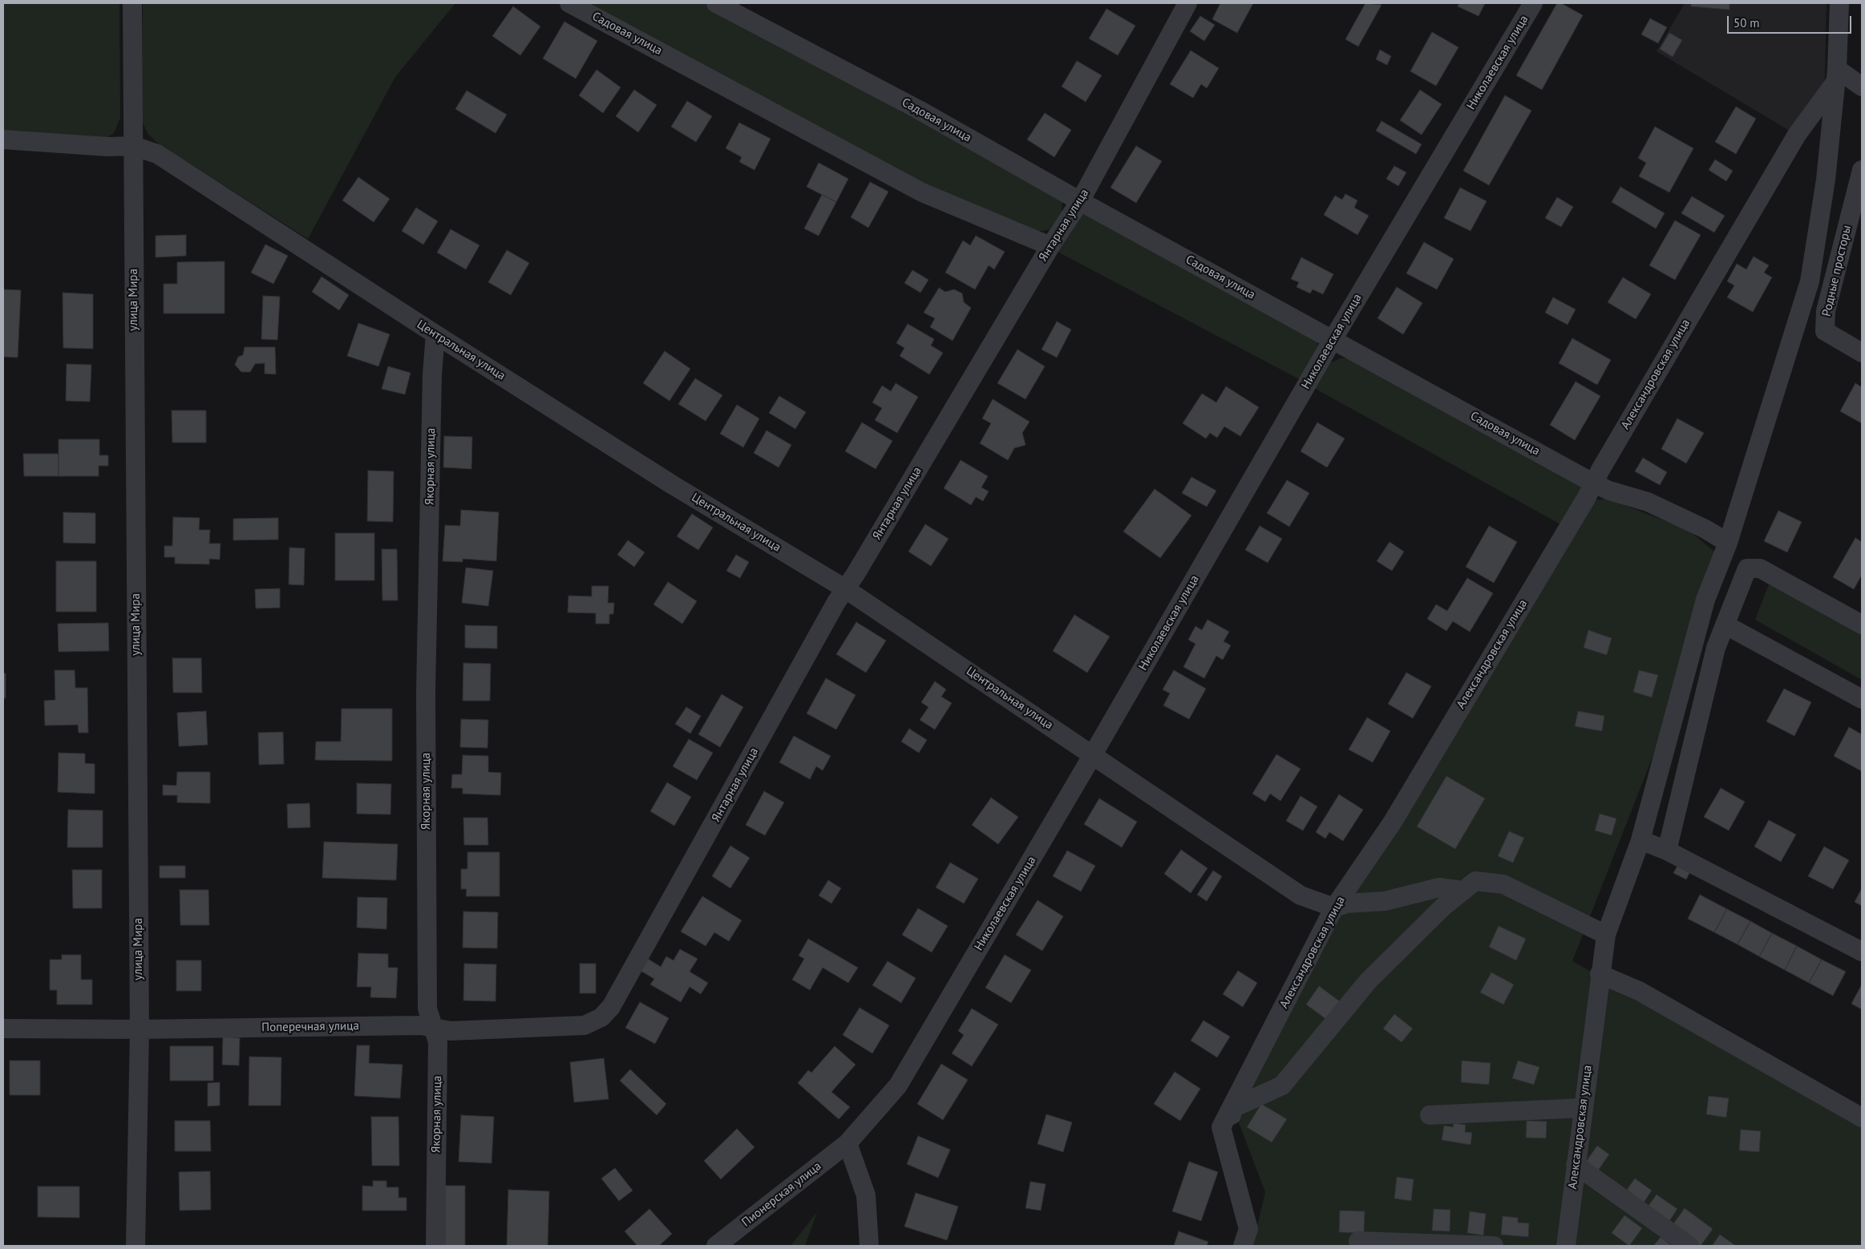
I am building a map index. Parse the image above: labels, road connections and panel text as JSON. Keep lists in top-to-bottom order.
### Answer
{
  "streets": {
    "street": [
      "Садовая улица",
      "Николаевская улица",
      "Янтарная улица",
      "Родные просторы",
      "улица Мира",
      "Центральная улица",
      "Александровская улица",
      "Якорная улица",
      "Поперечная улица",
      "Пионерская улица"
    ]
  },
  "crossings": [
    ["Садовая улица", "Николаевская улица"],
    ["Садовая улица", "Янтарная улица"],
    ["Садовая улица", "Александровская улица"],
    ["Николаевская улица", "Центральная улица"],
    ["Николаевская улица", "Пионерская улица"],
    ["Янтарная улица", "Центральная улица"],
    ["Янтарная улица", "Поперечная улица"],
    ["улица Мира", "Центральная улица"],
    ["улица Мира", "Поперечная улица"],
    ["Центральная улица", "Александровская улица"],
    ["Центральная улица", "Якорная улица"],
    ["Якорная улица", "Поперечная улица"]
  ],
  "scale_bar": "50 m"
}
